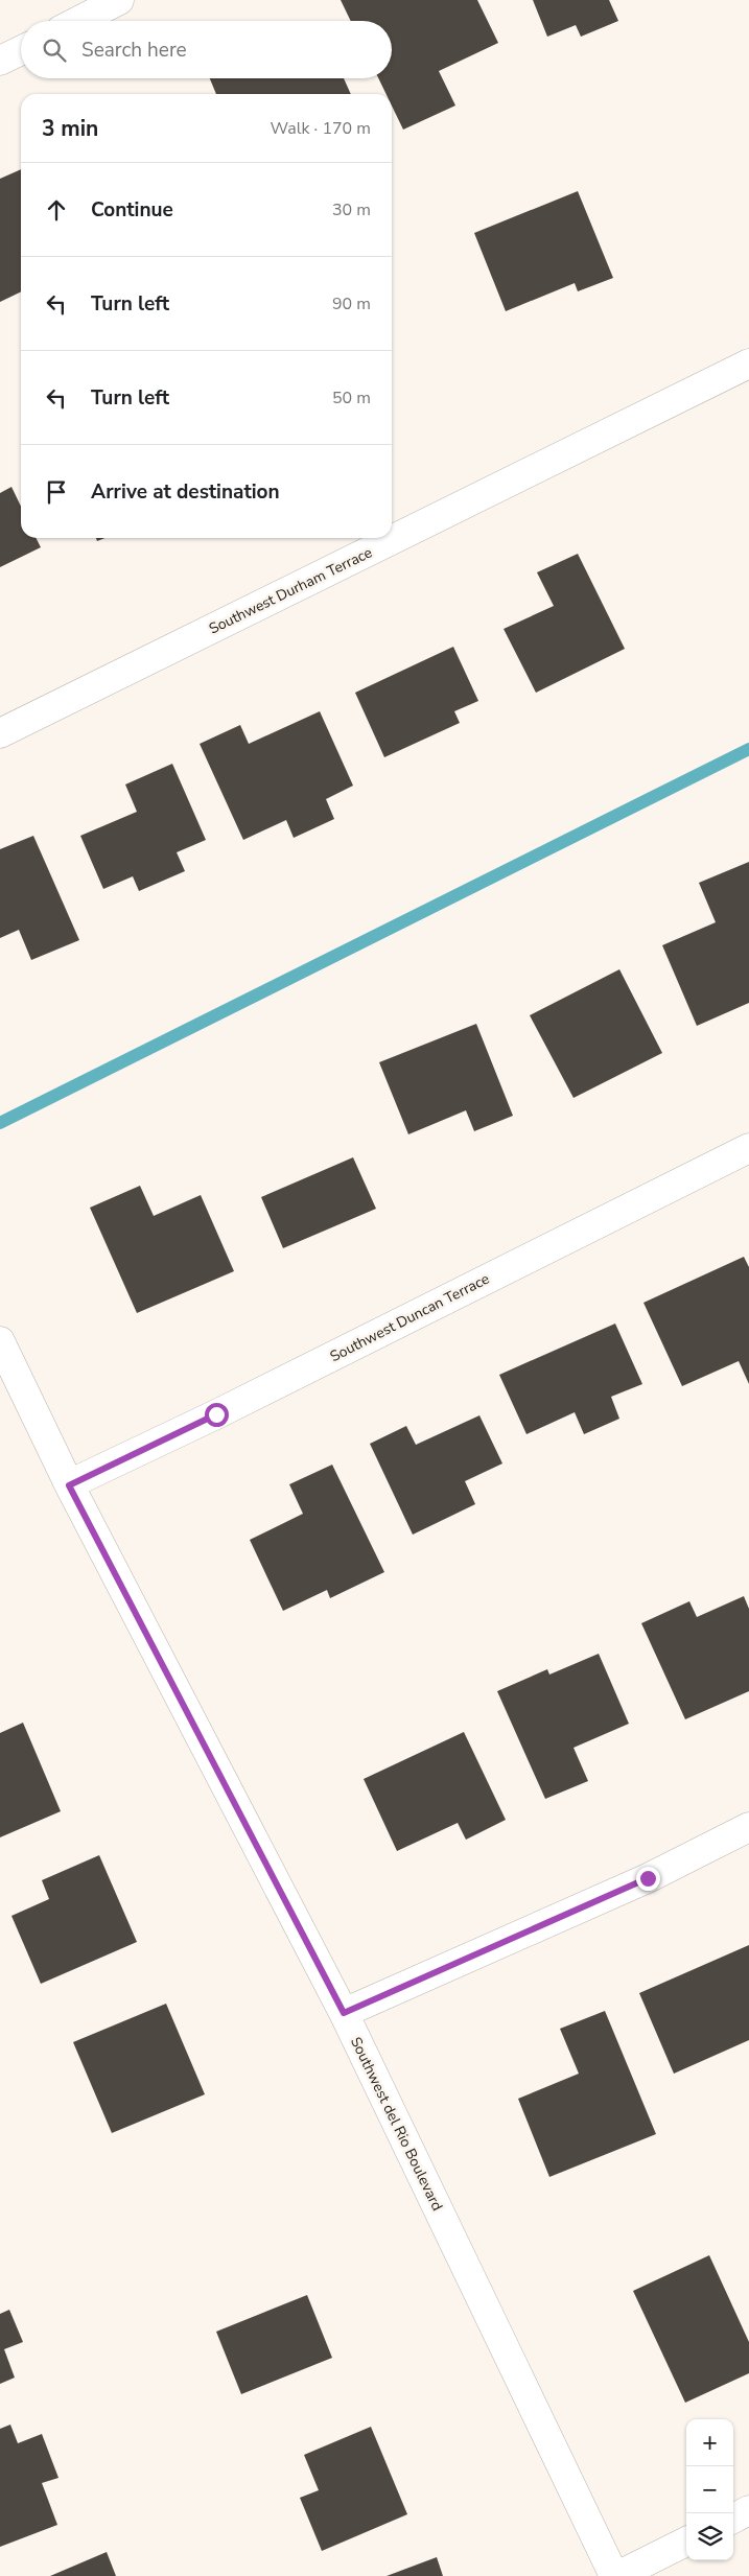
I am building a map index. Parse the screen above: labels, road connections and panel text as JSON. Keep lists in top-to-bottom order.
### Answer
{
  "streets": {
    "street": ["Southwest Durham Terrace", "Southwest Duncan Terrace", "Southwest del Rio Boulevard"]
  },
  "crossings": [
    ["Southwest Duncan Terrace", "Southwest del Rio Boulevard"]
  ],
  "page": {
    "search": "Search here",
    "heading": ["3 min", "Walk · 170 m"],
    "list": [
      ["Continue", "30 m"],
      ["Turn left", "90 m"],
      ["Turn left", "50 m"],
      "Arrive at destination"
    ],
    "map_buttons": ["+", "−"]
  }
}
